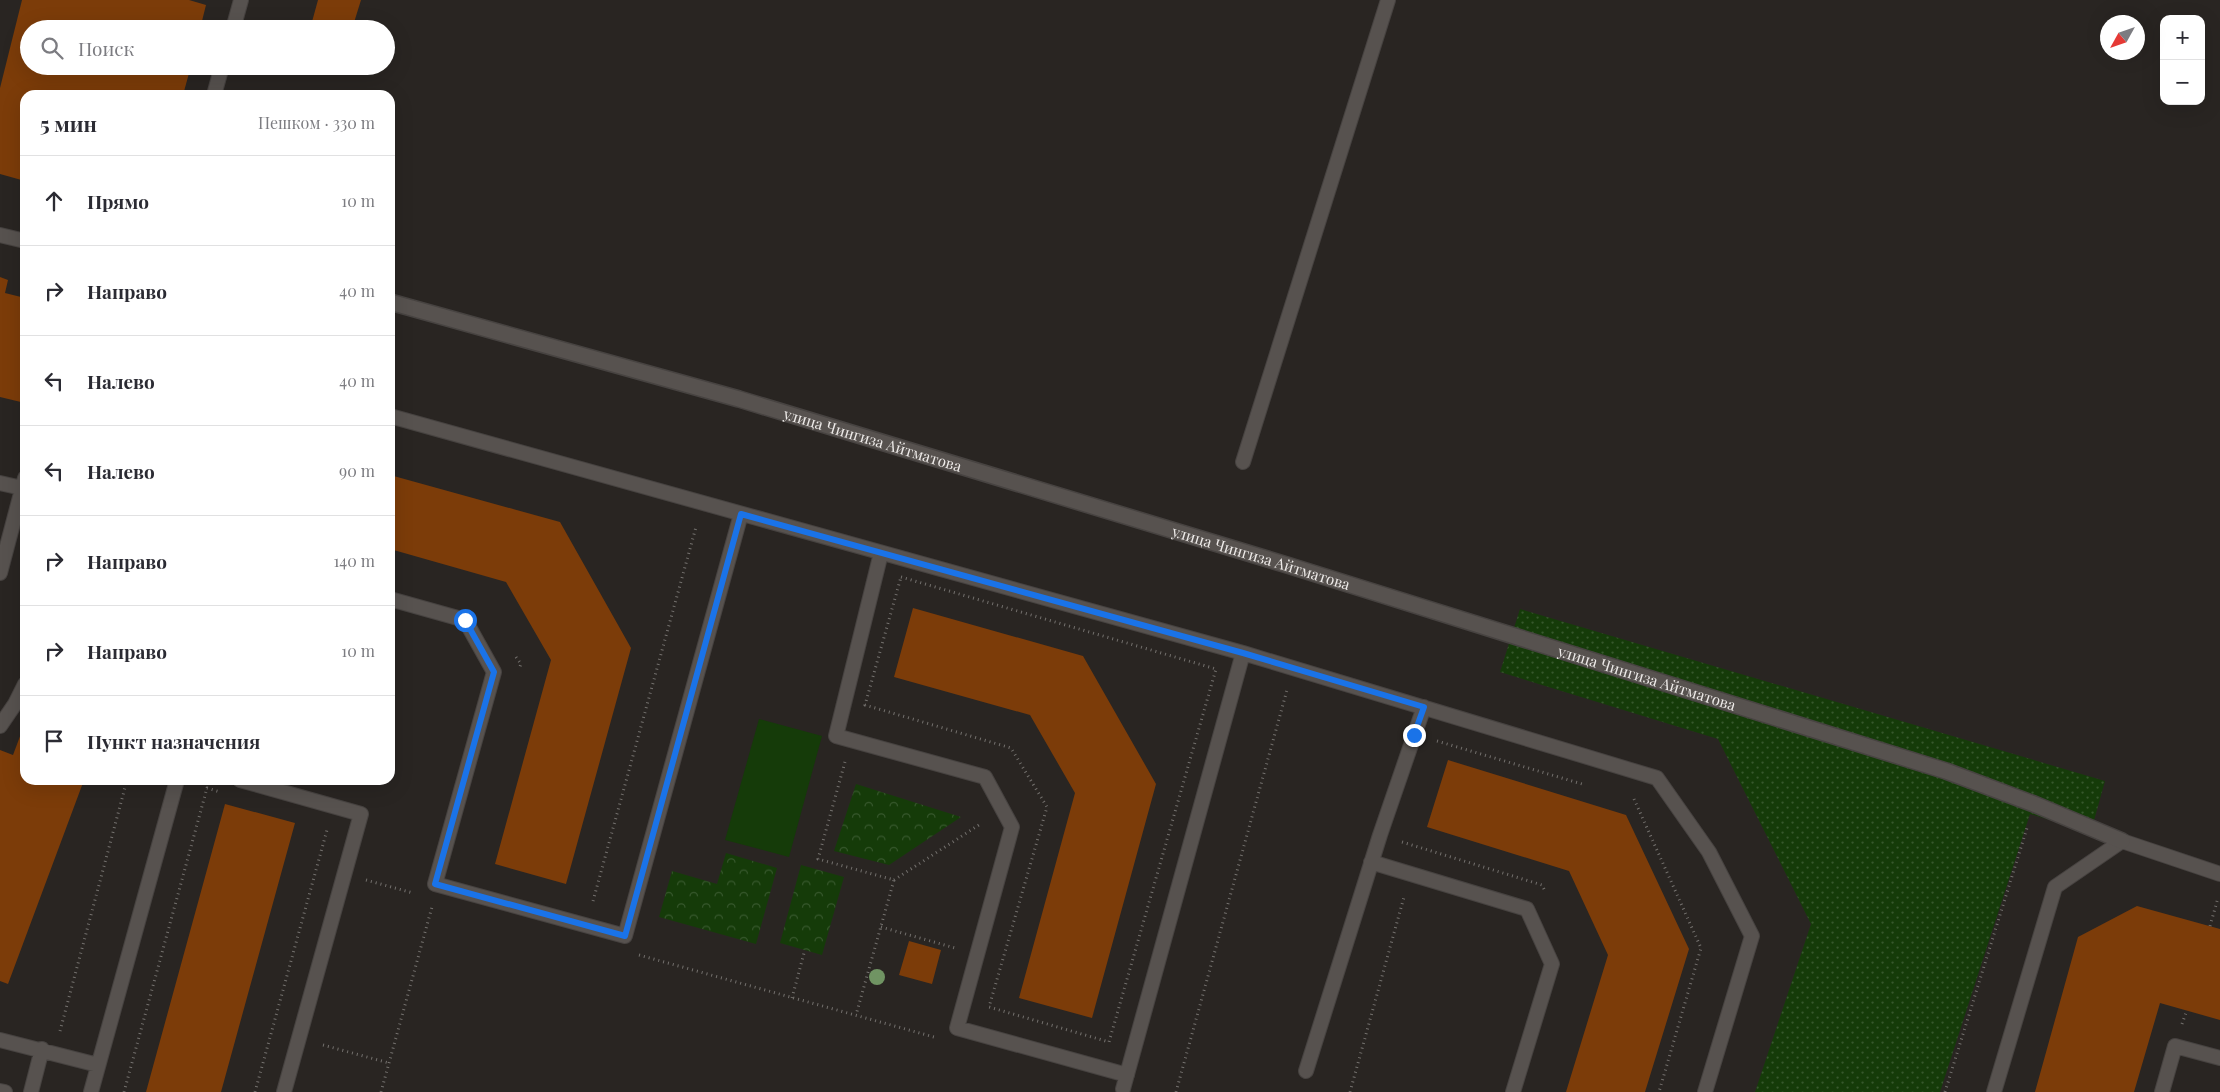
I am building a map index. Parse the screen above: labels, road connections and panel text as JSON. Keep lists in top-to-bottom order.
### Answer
{
  "streets": {
    "street": ["улица Чингиза Айтматова"]
  },
  "north": "bottom left",
  "page": {
    "map_buttons": ["+", "−"],
    "search": "Поиск",
    "heading": ["5 мин", "Пешком · 330 m"],
    "list": [
      ["Прямо", "10 m"],
      ["Направо", "40 m"],
      ["Налево", "40 m"],
      ["Налево", "90 m"],
      ["Направо", "140 m"],
      ["Направо", "10 m"],
      "Пункт назначения"
    ]
  }
}
